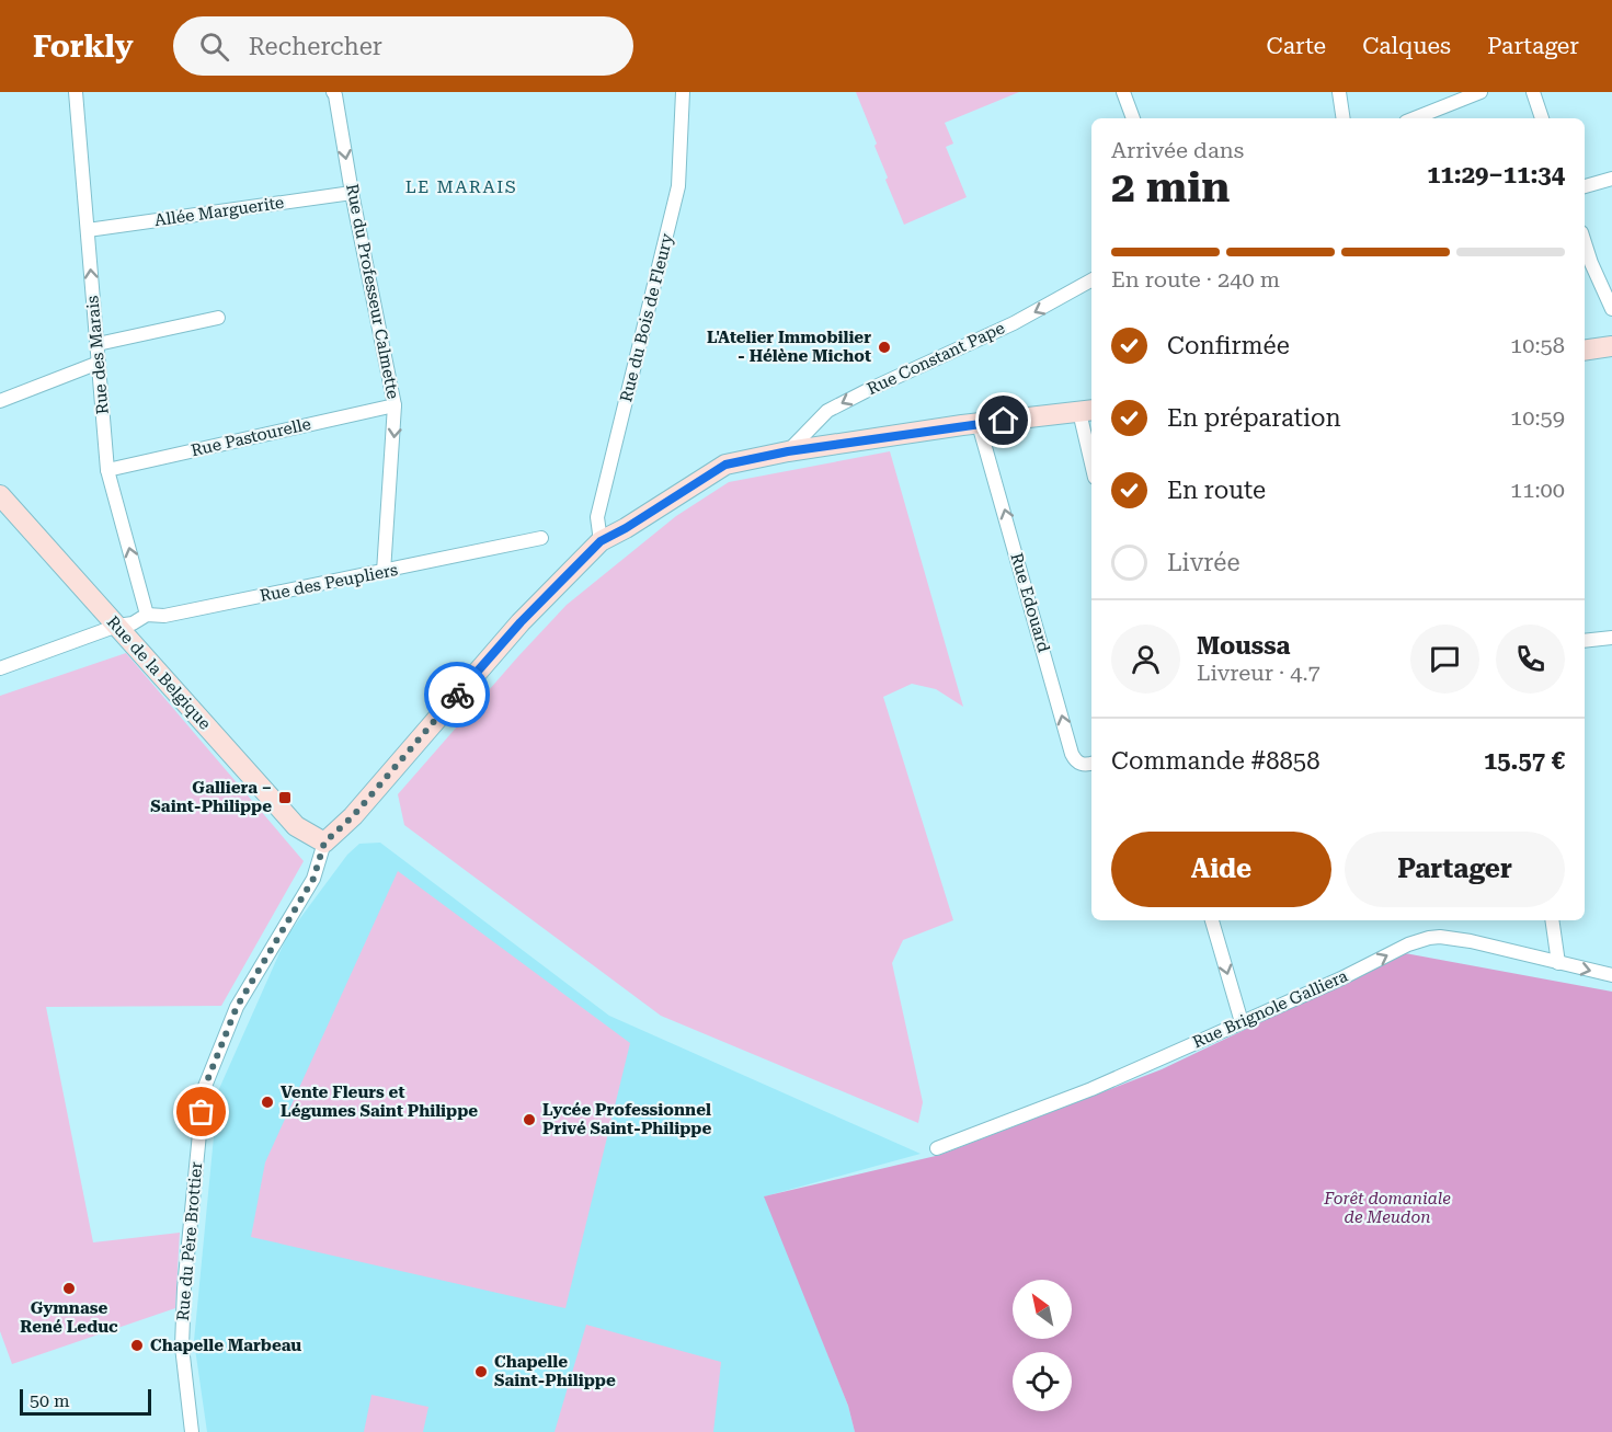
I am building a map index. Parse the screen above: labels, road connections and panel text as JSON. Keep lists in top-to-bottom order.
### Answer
{
  "streets": {
    "street": [
      "Allée Marguerite",
      "Rue du Professeur Calmette",
      "Rue du Bois de Fleury",
      "Rue des Marais",
      "Rue Constant Pape",
      "Rue Pastourelle",
      "Rue des Peupliers",
      "Rue Edouard",
      "Rue de la Belgique",
      "Rue Brignole Galliera",
      "Rue du Père Brottier"
    ]
  },
  "crossings": [
    ["Allée Marguerite", "Rue du Professeur Calmette"],
    ["Allée Marguerite", "Rue des Marais"],
    ["Rue du Professeur Calmette", "Rue Pastourelle"],
    ["Rue du Professeur Calmette", "Rue des Peupliers"],
    ["Rue des Marais", "Rue Pastourelle"],
    ["Rue des Marais", "Rue des Peupliers"],
    ["Rue des Peupliers", "Rue de la Belgique"],
    ["Rue de la Belgique", "Rue du Père Brottier"]
  ],
  "one_way": [
    "Rue du Professeur Calmette",
    "Rue des Marais",
    "Rue Edouard",
    "Rue Brignole Galliera"
  ],
  "districts": ["LE MARAIS"],
  "parks": ["Forêt domaniale de Meudon"],
  "places": {
    "other": [
      "L'Atelier Immobilier - Hélène Michot",
      "Vente Fleurs et Légumes Saint Philippe",
      "Lycée Professionnel Privé Saint-Philippe",
      "Gymnase René Leduc",
      "Chapelle Marbeau",
      "Chapelle Saint-Philippe"
    ],
    "transit": ["Galliera – Saint-Philippe"]
  },
  "scale_bar": "50 m",
  "north": "top left",
  "page": {
    "header": "Forkly",
    "search": "Rechercher",
    "nav": ["Carte", "Calques", "Partager"],
    "heading": ["2 min", "Arrivée dans", "11:29–11:34"],
    "panel": [
      "Moussa",
      "Livreur · 4.7",
      "Commande #8858",
      "15.57 €"
    ],
    "bar": "En route · 240 m",
    "list": [
      ["Confirmée", "10:58"],
      ["En préparation", "10:59"],
      ["En route", "11:00"],
      "Livrée"
    ],
    "buttons": ["Aide", "Partager"],
    "scale": "50 m"
  }
}
